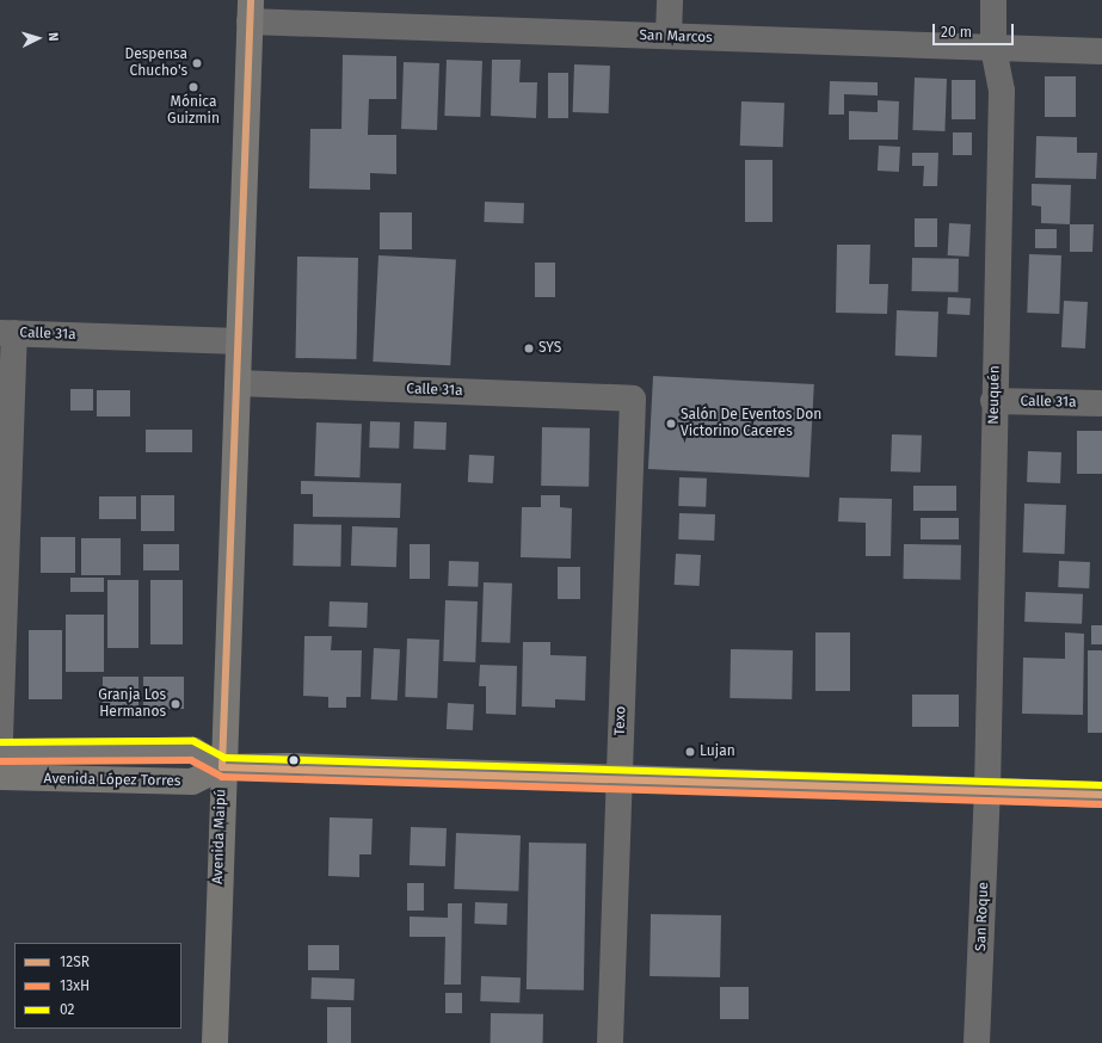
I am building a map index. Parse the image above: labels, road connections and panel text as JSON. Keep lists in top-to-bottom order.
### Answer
{
  "streets": {
    "main road": ["Avenida López Torres", "Avenida Maipú"],
    "street": [
      "San Marcos",
      "Calle 31a",
      "Neuquén",
      "Texo",
      "San Roque"
    ]
  },
  "crossings": [
    ["San Marcos", "Neuquén"],
    ["San Marcos", "Avenida Maipú"],
    ["Calle 31a", "Neuquén"],
    ["Calle 31a", "Texo"],
    ["Calle 31a", "Avenida Maipú"],
    ["Neuquén", "Avenida López Torres"],
    ["Neuquén", "San Roque"],
    ["Texo", "Avenida López Torres"],
    ["Avenida López Torres", "Avenida Maipú"],
    ["Avenida López Torres", "San Roque"]
  ],
  "places": [
    "Despensa Chucho's",
    "Mónica Guizmin",
    "SYS",
    "Salón De Eventos Don Victorino Caceres",
    "Granja Los Hermanos",
    "Lujan"
  ],
  "lines": ["transit line 12SR", "transit line 02", "transit line 13xH"],
  "legend": ["12SR", "13xH", "02"],
  "scale_bar": "20 m",
  "north": "right"
}
